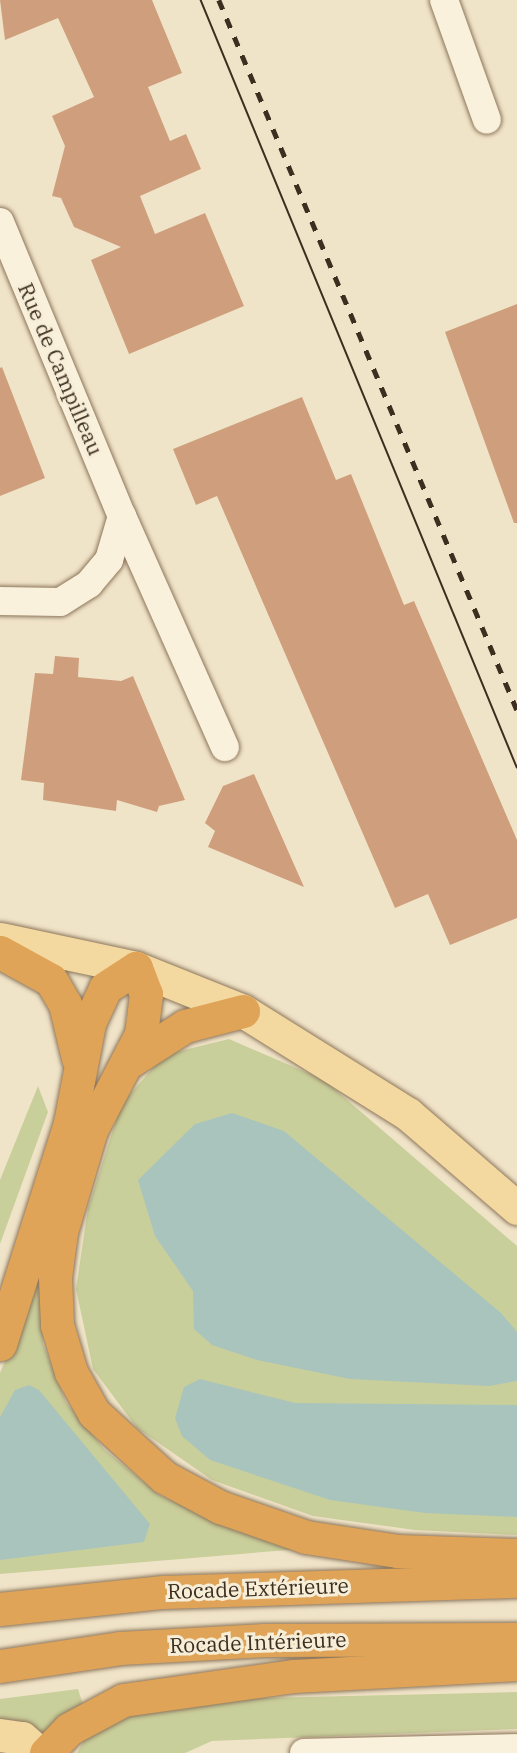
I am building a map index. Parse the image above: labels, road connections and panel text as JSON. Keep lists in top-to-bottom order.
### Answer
{
  "streets": {
    "highway": ["Rocade Extérieure", "Rocade Intérieure"],
    "street": ["Rue de Campilleau"]
  }
}
